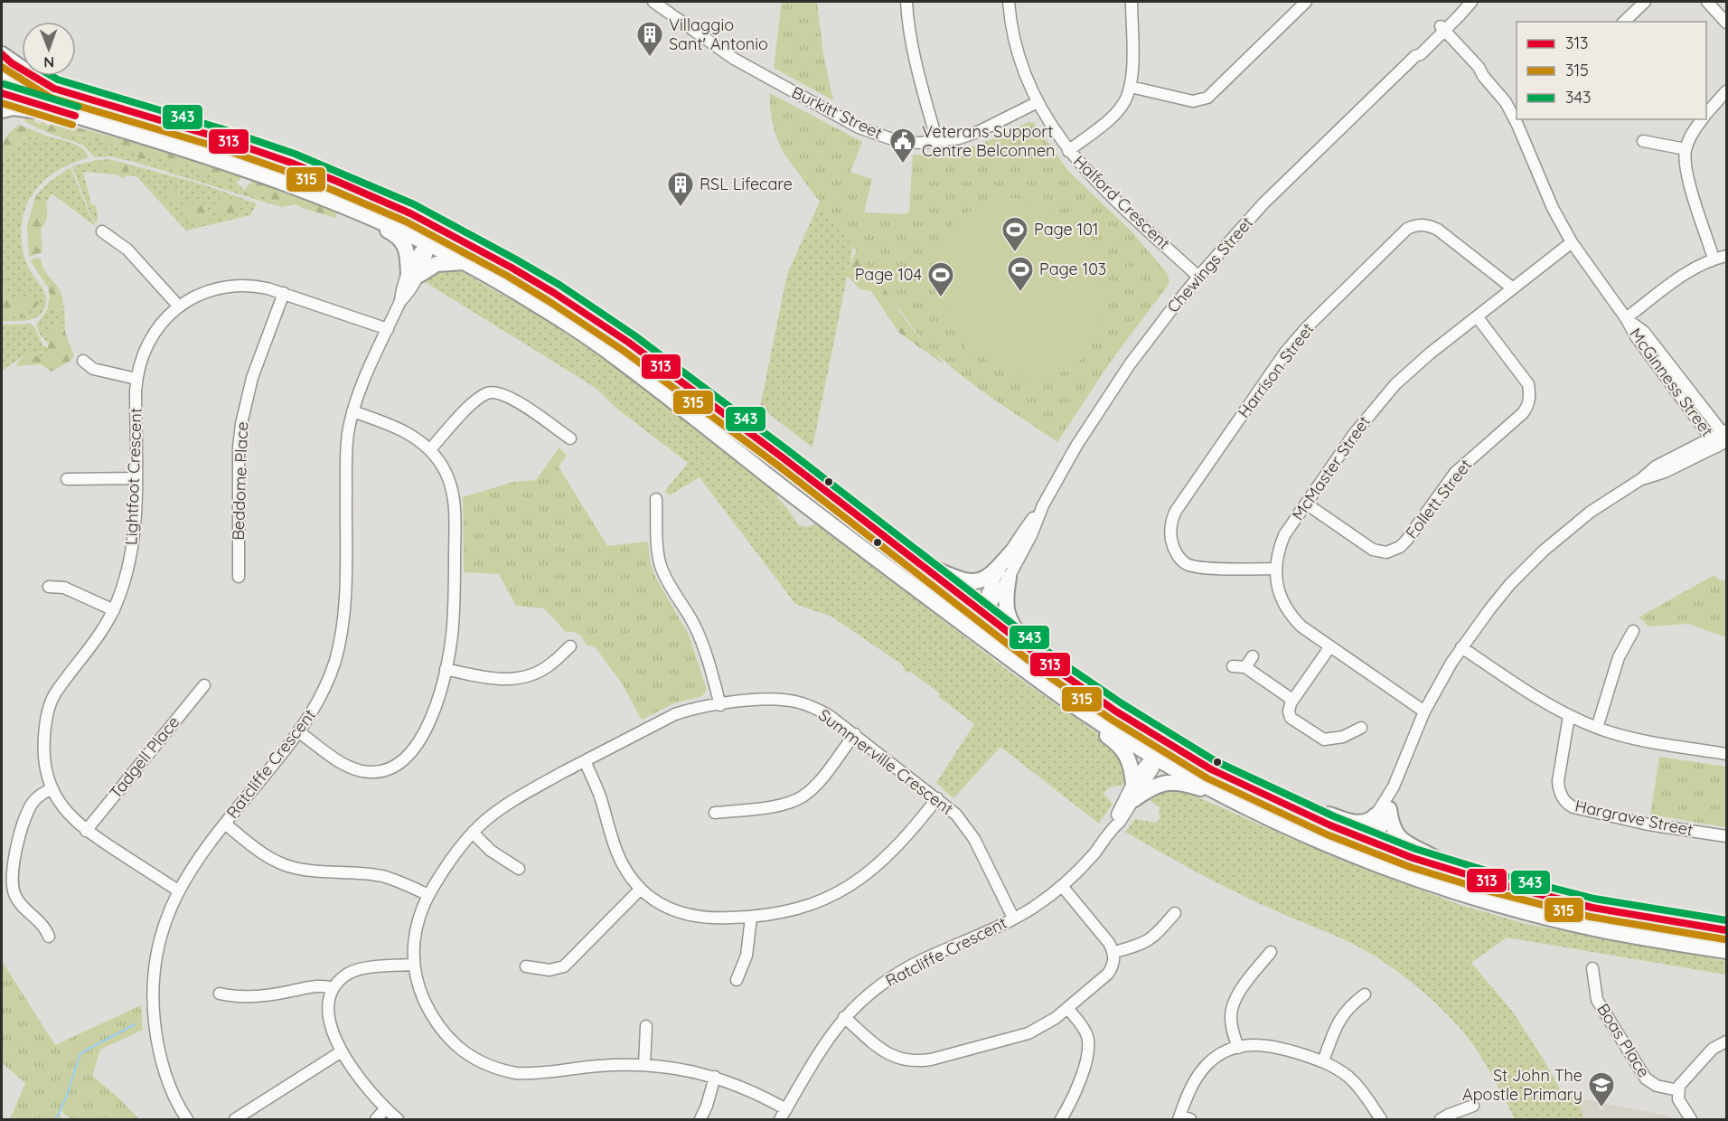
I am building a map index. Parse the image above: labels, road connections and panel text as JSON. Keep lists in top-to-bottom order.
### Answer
{
  "streets": {
    "street": [
      "Burkitt Street",
      "Halford Crescent",
      "Chewings Street",
      "Harrison Street",
      "McGinness Street",
      "McMaster Street",
      "Lightfoot Crescent",
      "Beddome Place",
      "Follett Street",
      "Tadgell Place",
      "Summerville Crescent",
      "Ratcliffe Crescent",
      "Hargrave Street",
      "Boas Place"
    ]
  },
  "crossings": [
    ["Burkitt Street", "Halford Crescent"],
    ["Halford Crescent", "Chewings Street"],
    ["Chewings Street", "McGinness Street"],
    ["Harrison Street", "McMaster Street"],
    ["McGinness Street", "McMaster Street"],
    ["McMaster Street", "Follett Street"],
    ["Lightfoot Crescent", "Beddome Place"],
    ["Lightfoot Crescent", "Tadgell Place"],
    ["Lightfoot Crescent", "Ratcliffe Crescent"],
    ["Summerville Crescent", "Ratcliffe Crescent"]
  ],
  "places": {
    "building": ["Villaggio Sant' Antonio", "RSL Lifecare"],
    "public building": ["Veterans Support Centre Belconnen"],
    "sports": ["Page 101", "Page 103", "Page 104"],
    "school or university": ["St John The Apostle Primary"]
  },
  "lines": ["transit line 313", "transit line 315", "transit line 343"],
  "legend": ["313", "315", "343"],
  "north": "bottom"
}
